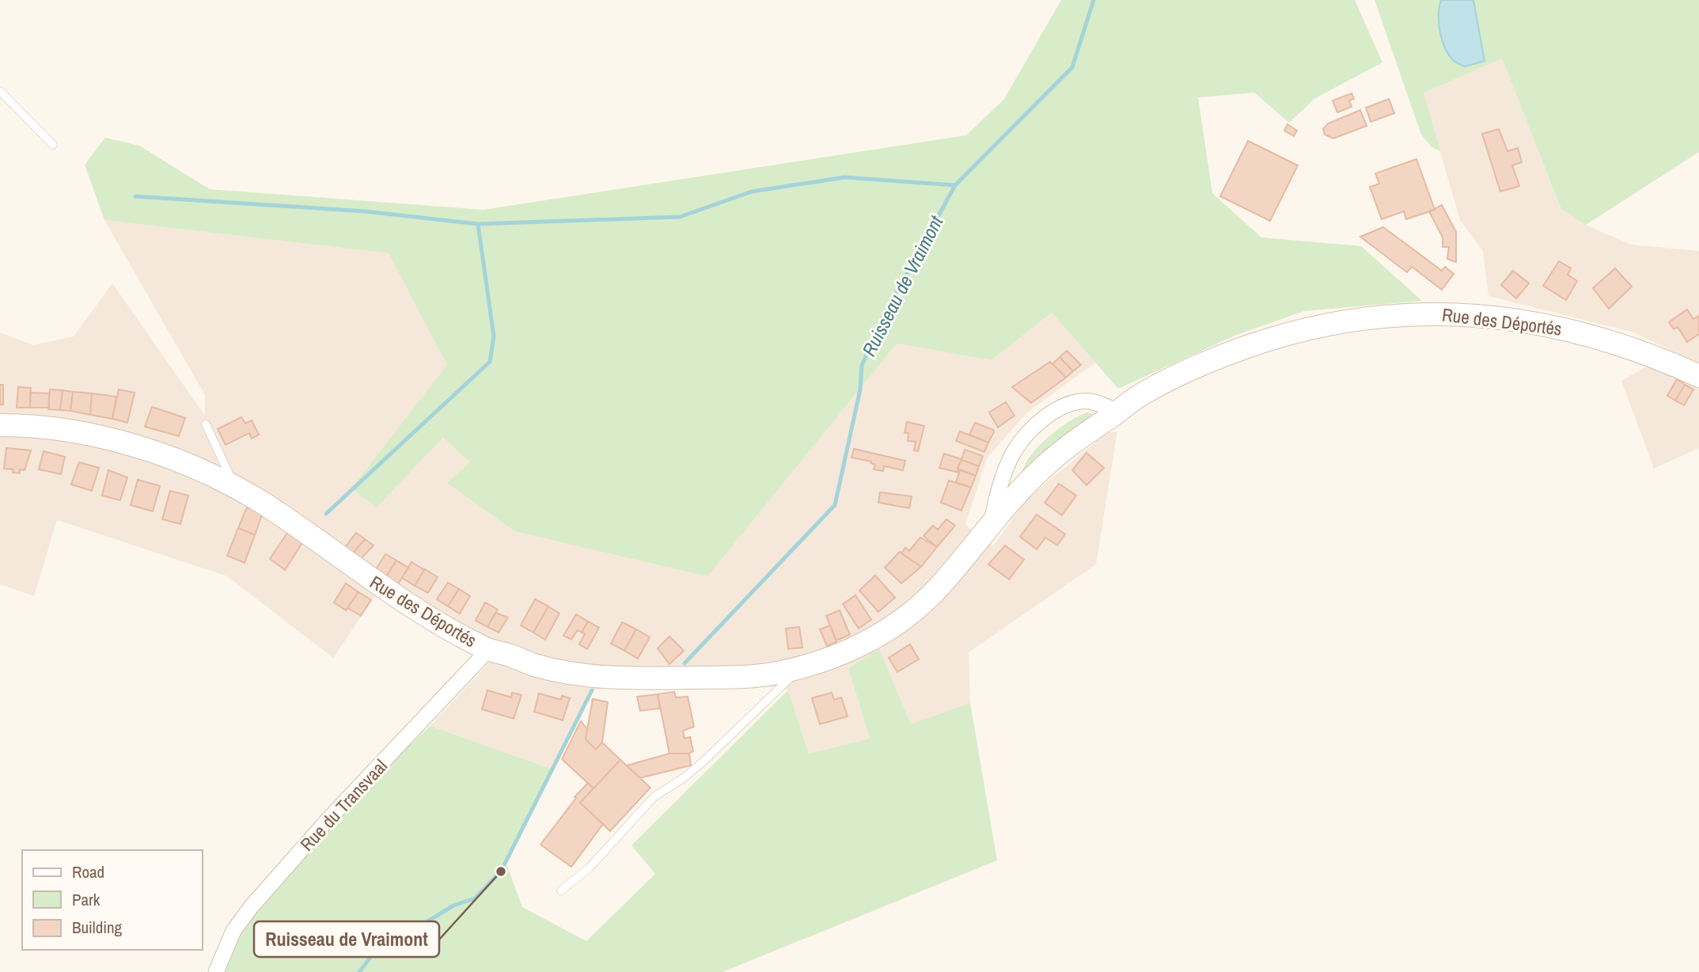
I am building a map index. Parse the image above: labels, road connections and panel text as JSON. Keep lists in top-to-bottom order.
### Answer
{
  "streets": {
    "street": ["Rue des Déportés", "Rue du Transvaal"]
  },
  "crossings": [
    ["Rue des Déportés", "Rue du Transvaal"]
  ],
  "water": ["Ruisseau de Vraimont"],
  "places": ["Ruisseau de Vraimont"],
  "legend": ["Road", "Park", "Building"]
}
